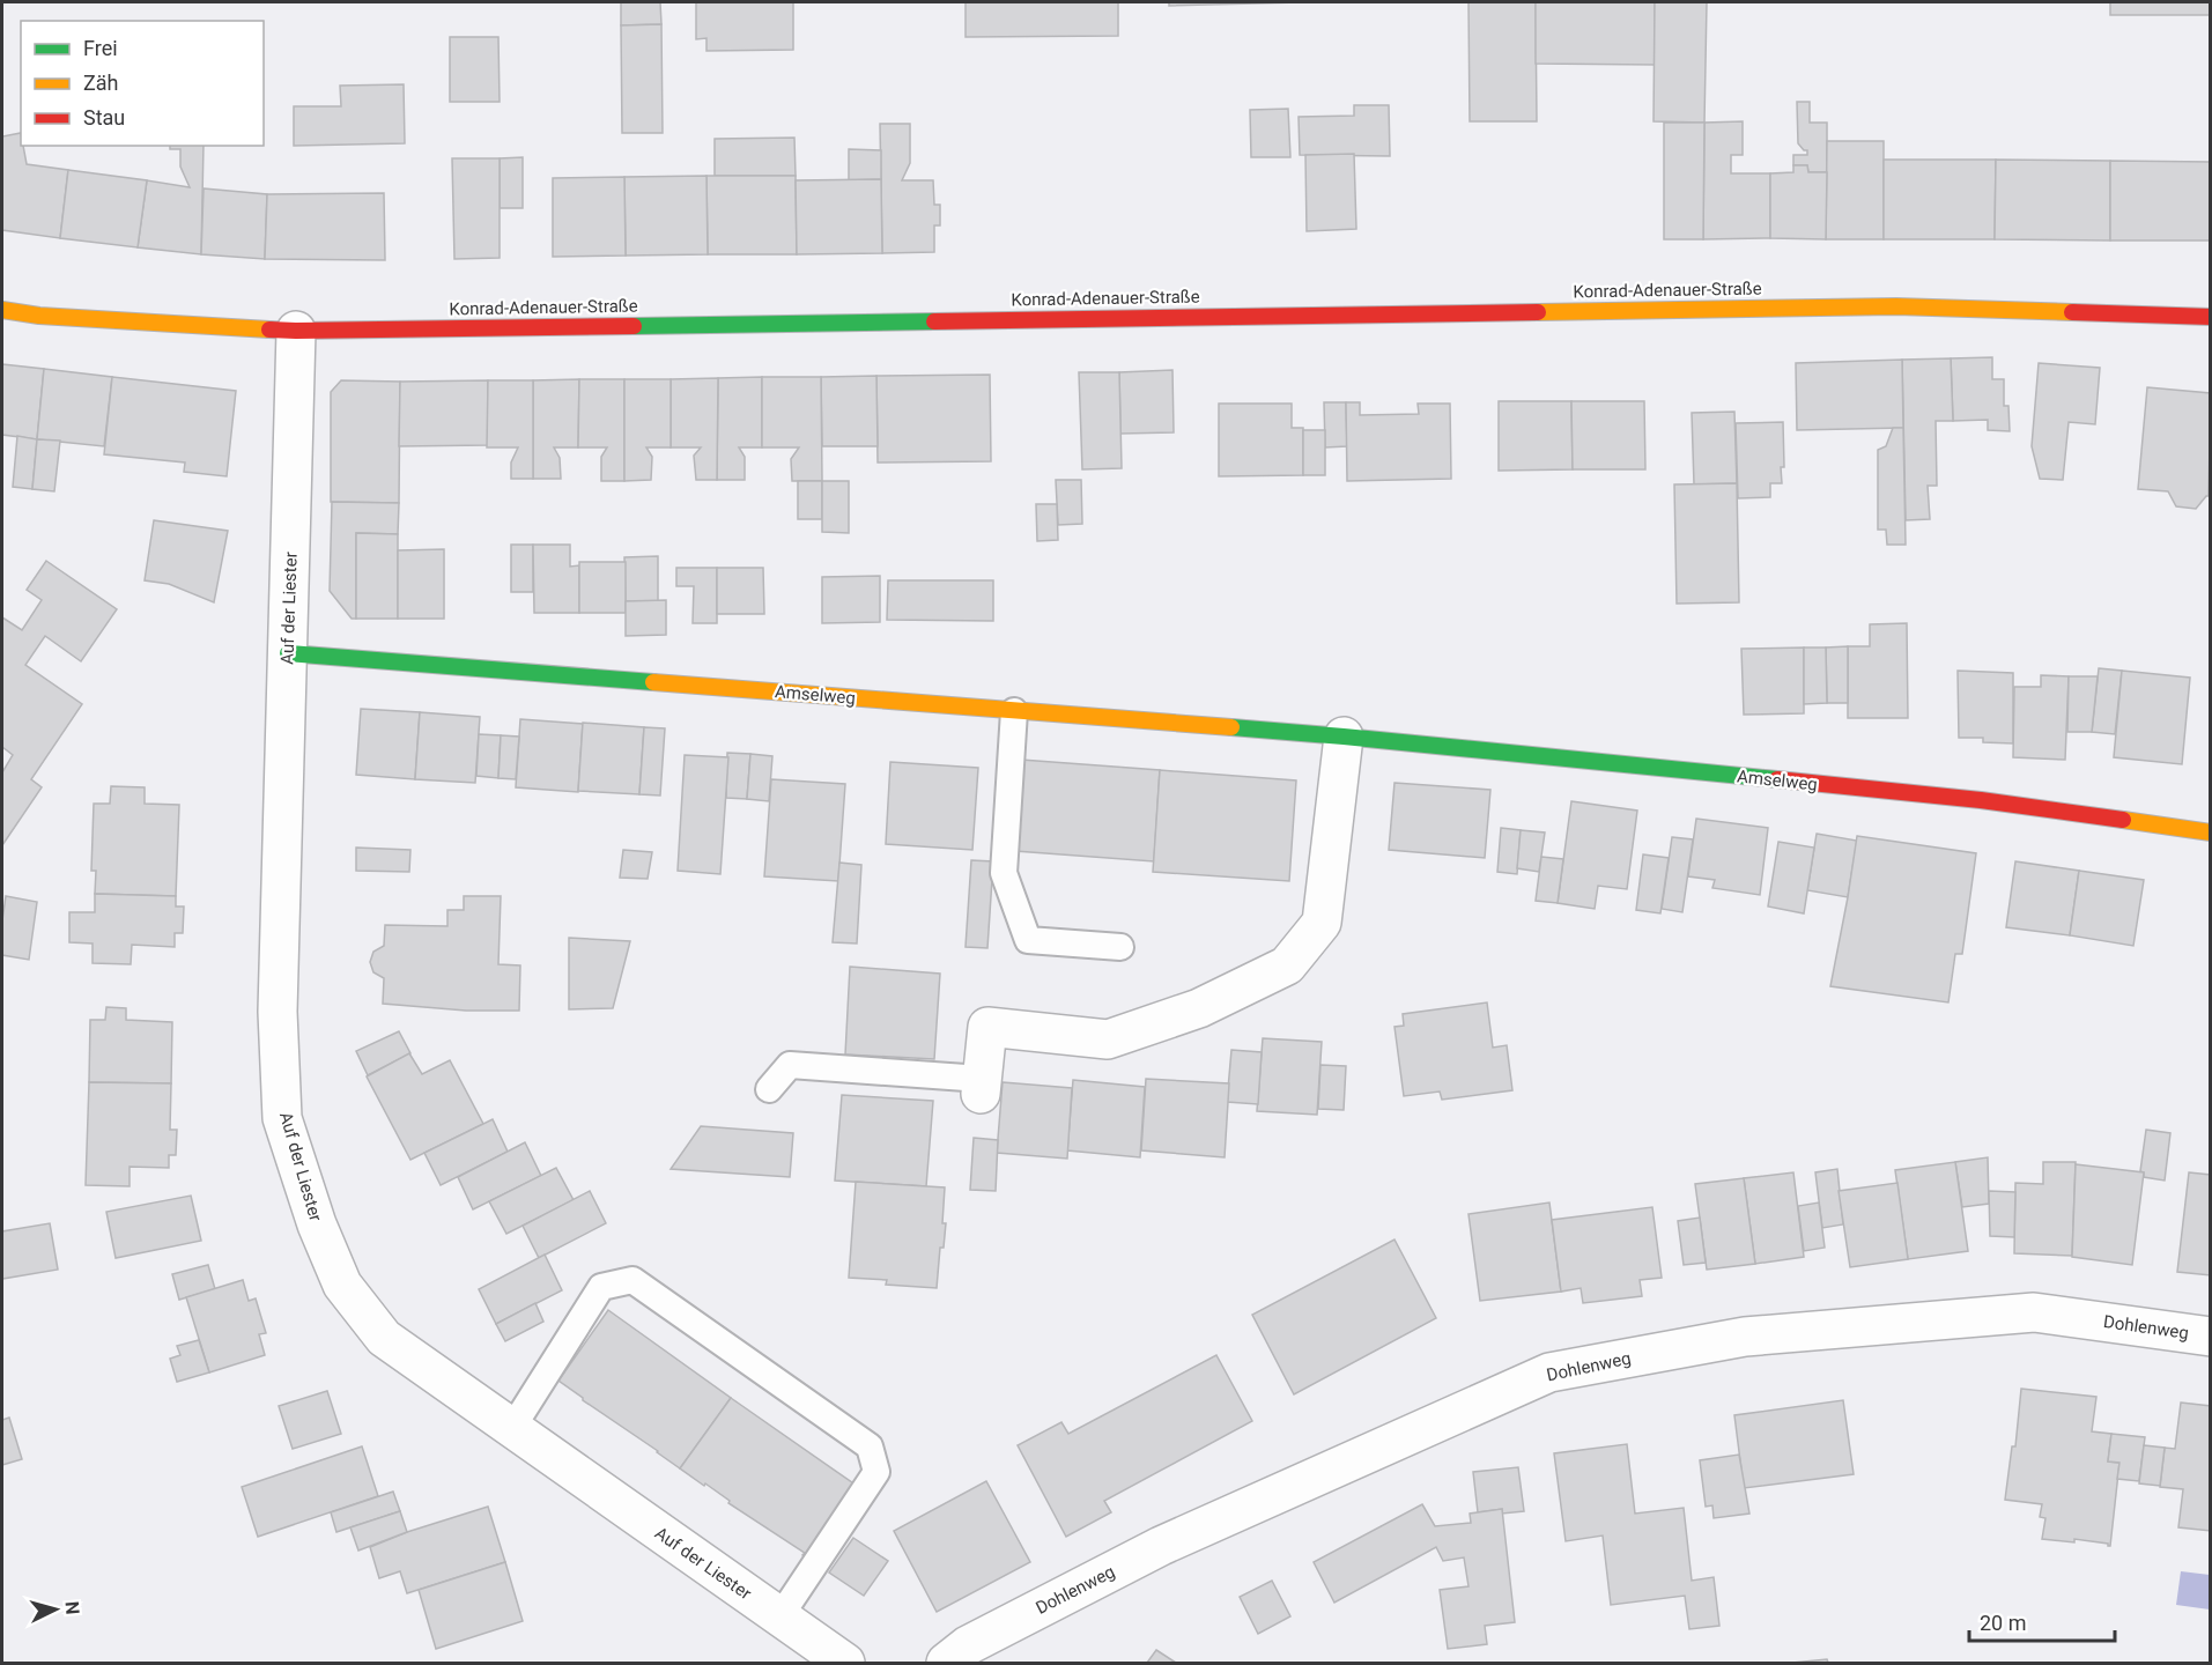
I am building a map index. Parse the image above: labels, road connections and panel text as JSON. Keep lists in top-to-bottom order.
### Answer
{
  "streets": {
    "street": [
      "Konrad-Adenauer-Straße",
      "Auf der Liester",
      "Amselweg",
      "Dohlenweg"
    ]
  },
  "crossings": [
    ["Konrad-Adenauer-Straße", "Auf der Liester"],
    ["Auf der Liester", "Amselweg"]
  ],
  "legend": ["Frei", "Zäh", "Stau"],
  "scale_bar": "20 m",
  "north": "right"
}
